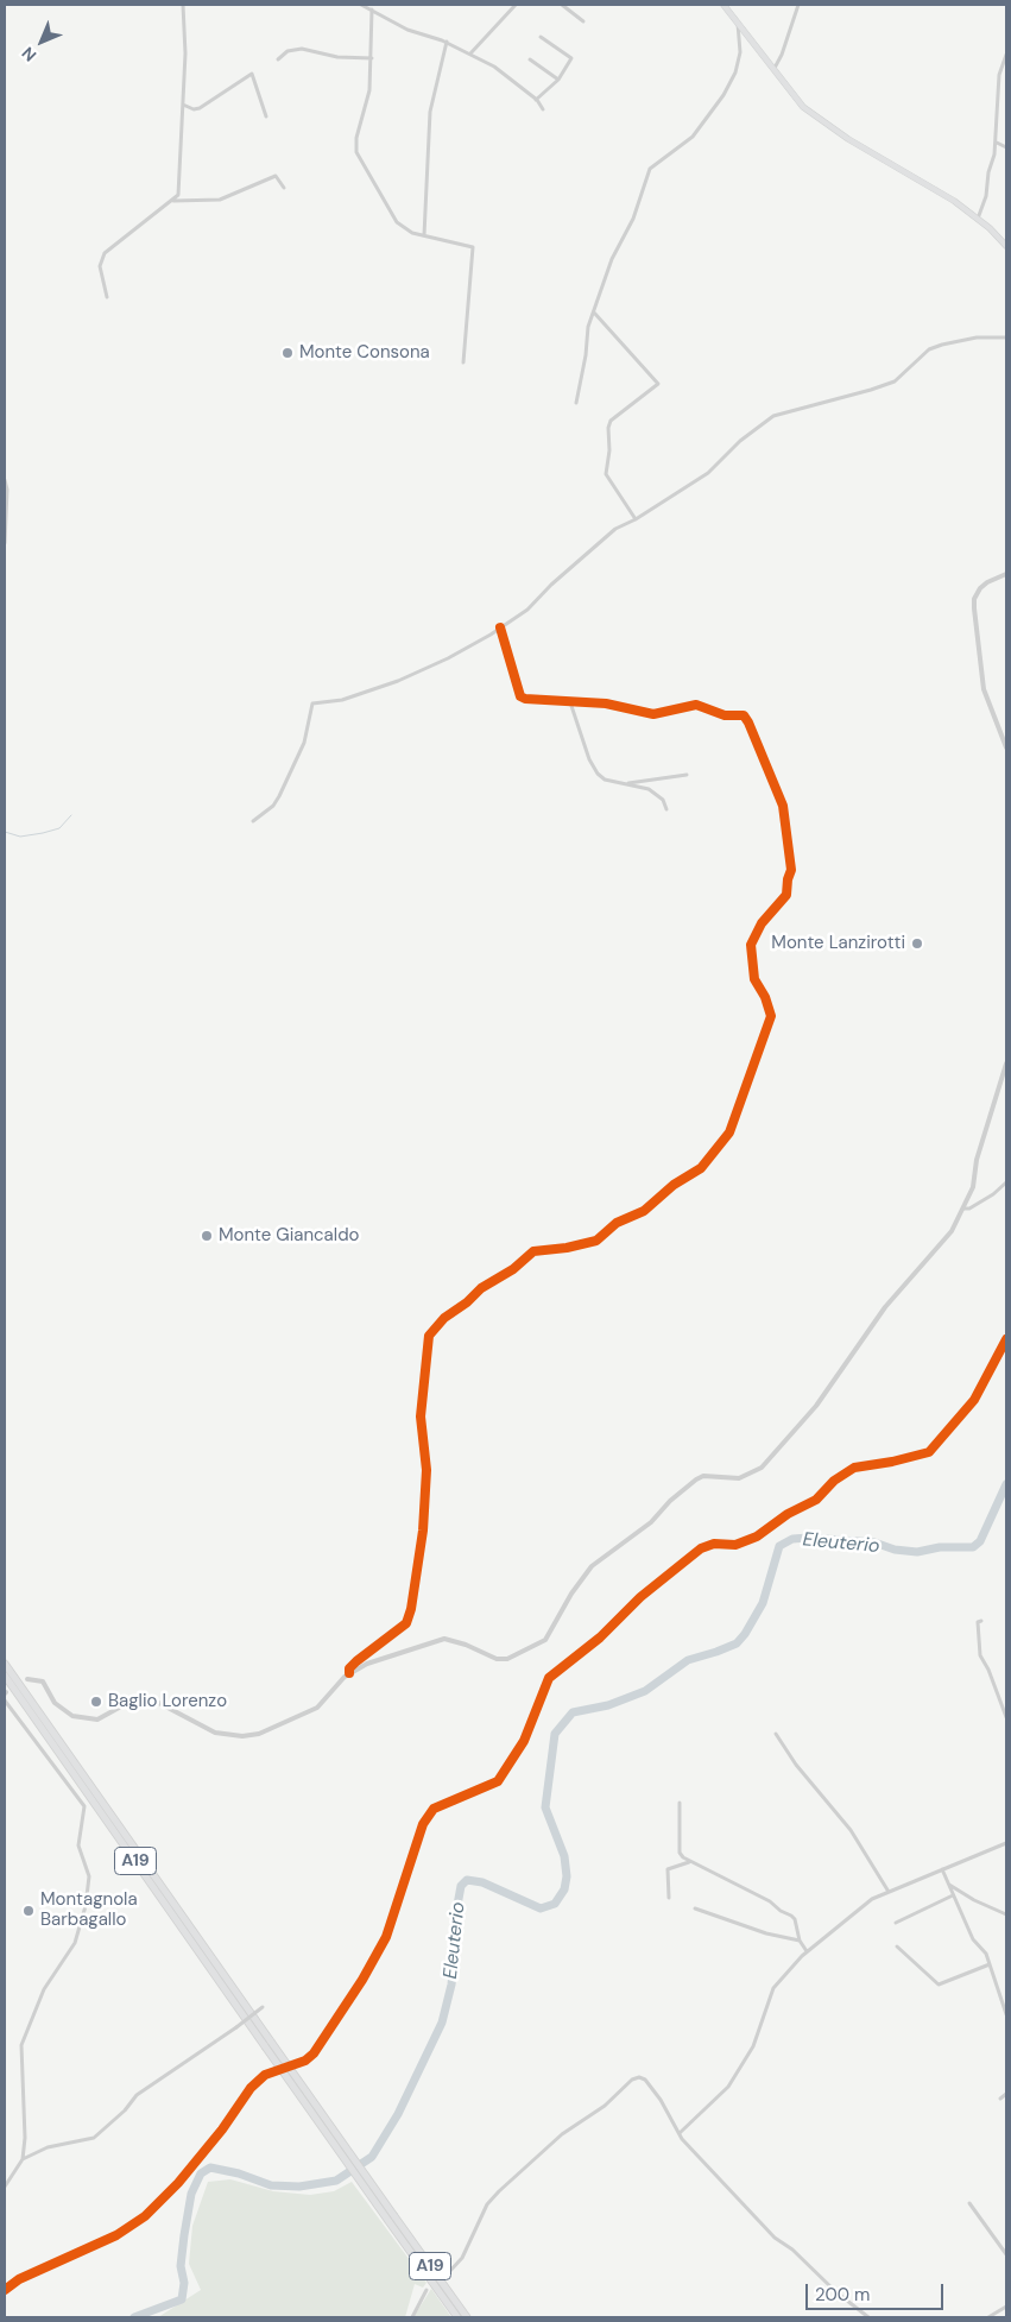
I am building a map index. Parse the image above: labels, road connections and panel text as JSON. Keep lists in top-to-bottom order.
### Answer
{
  "streets": {
    "highway": ["A19"]
  },
  "water": ["Eleuterio"],
  "places": [
    "Monte Consona",
    "Monte Lanzirotti",
    "Monte Giancaldo",
    "Baglio Lorenzo",
    "Montagnola Barbagallo"
  ],
  "scale_bar": "200 m",
  "north": "bottom left"
}
